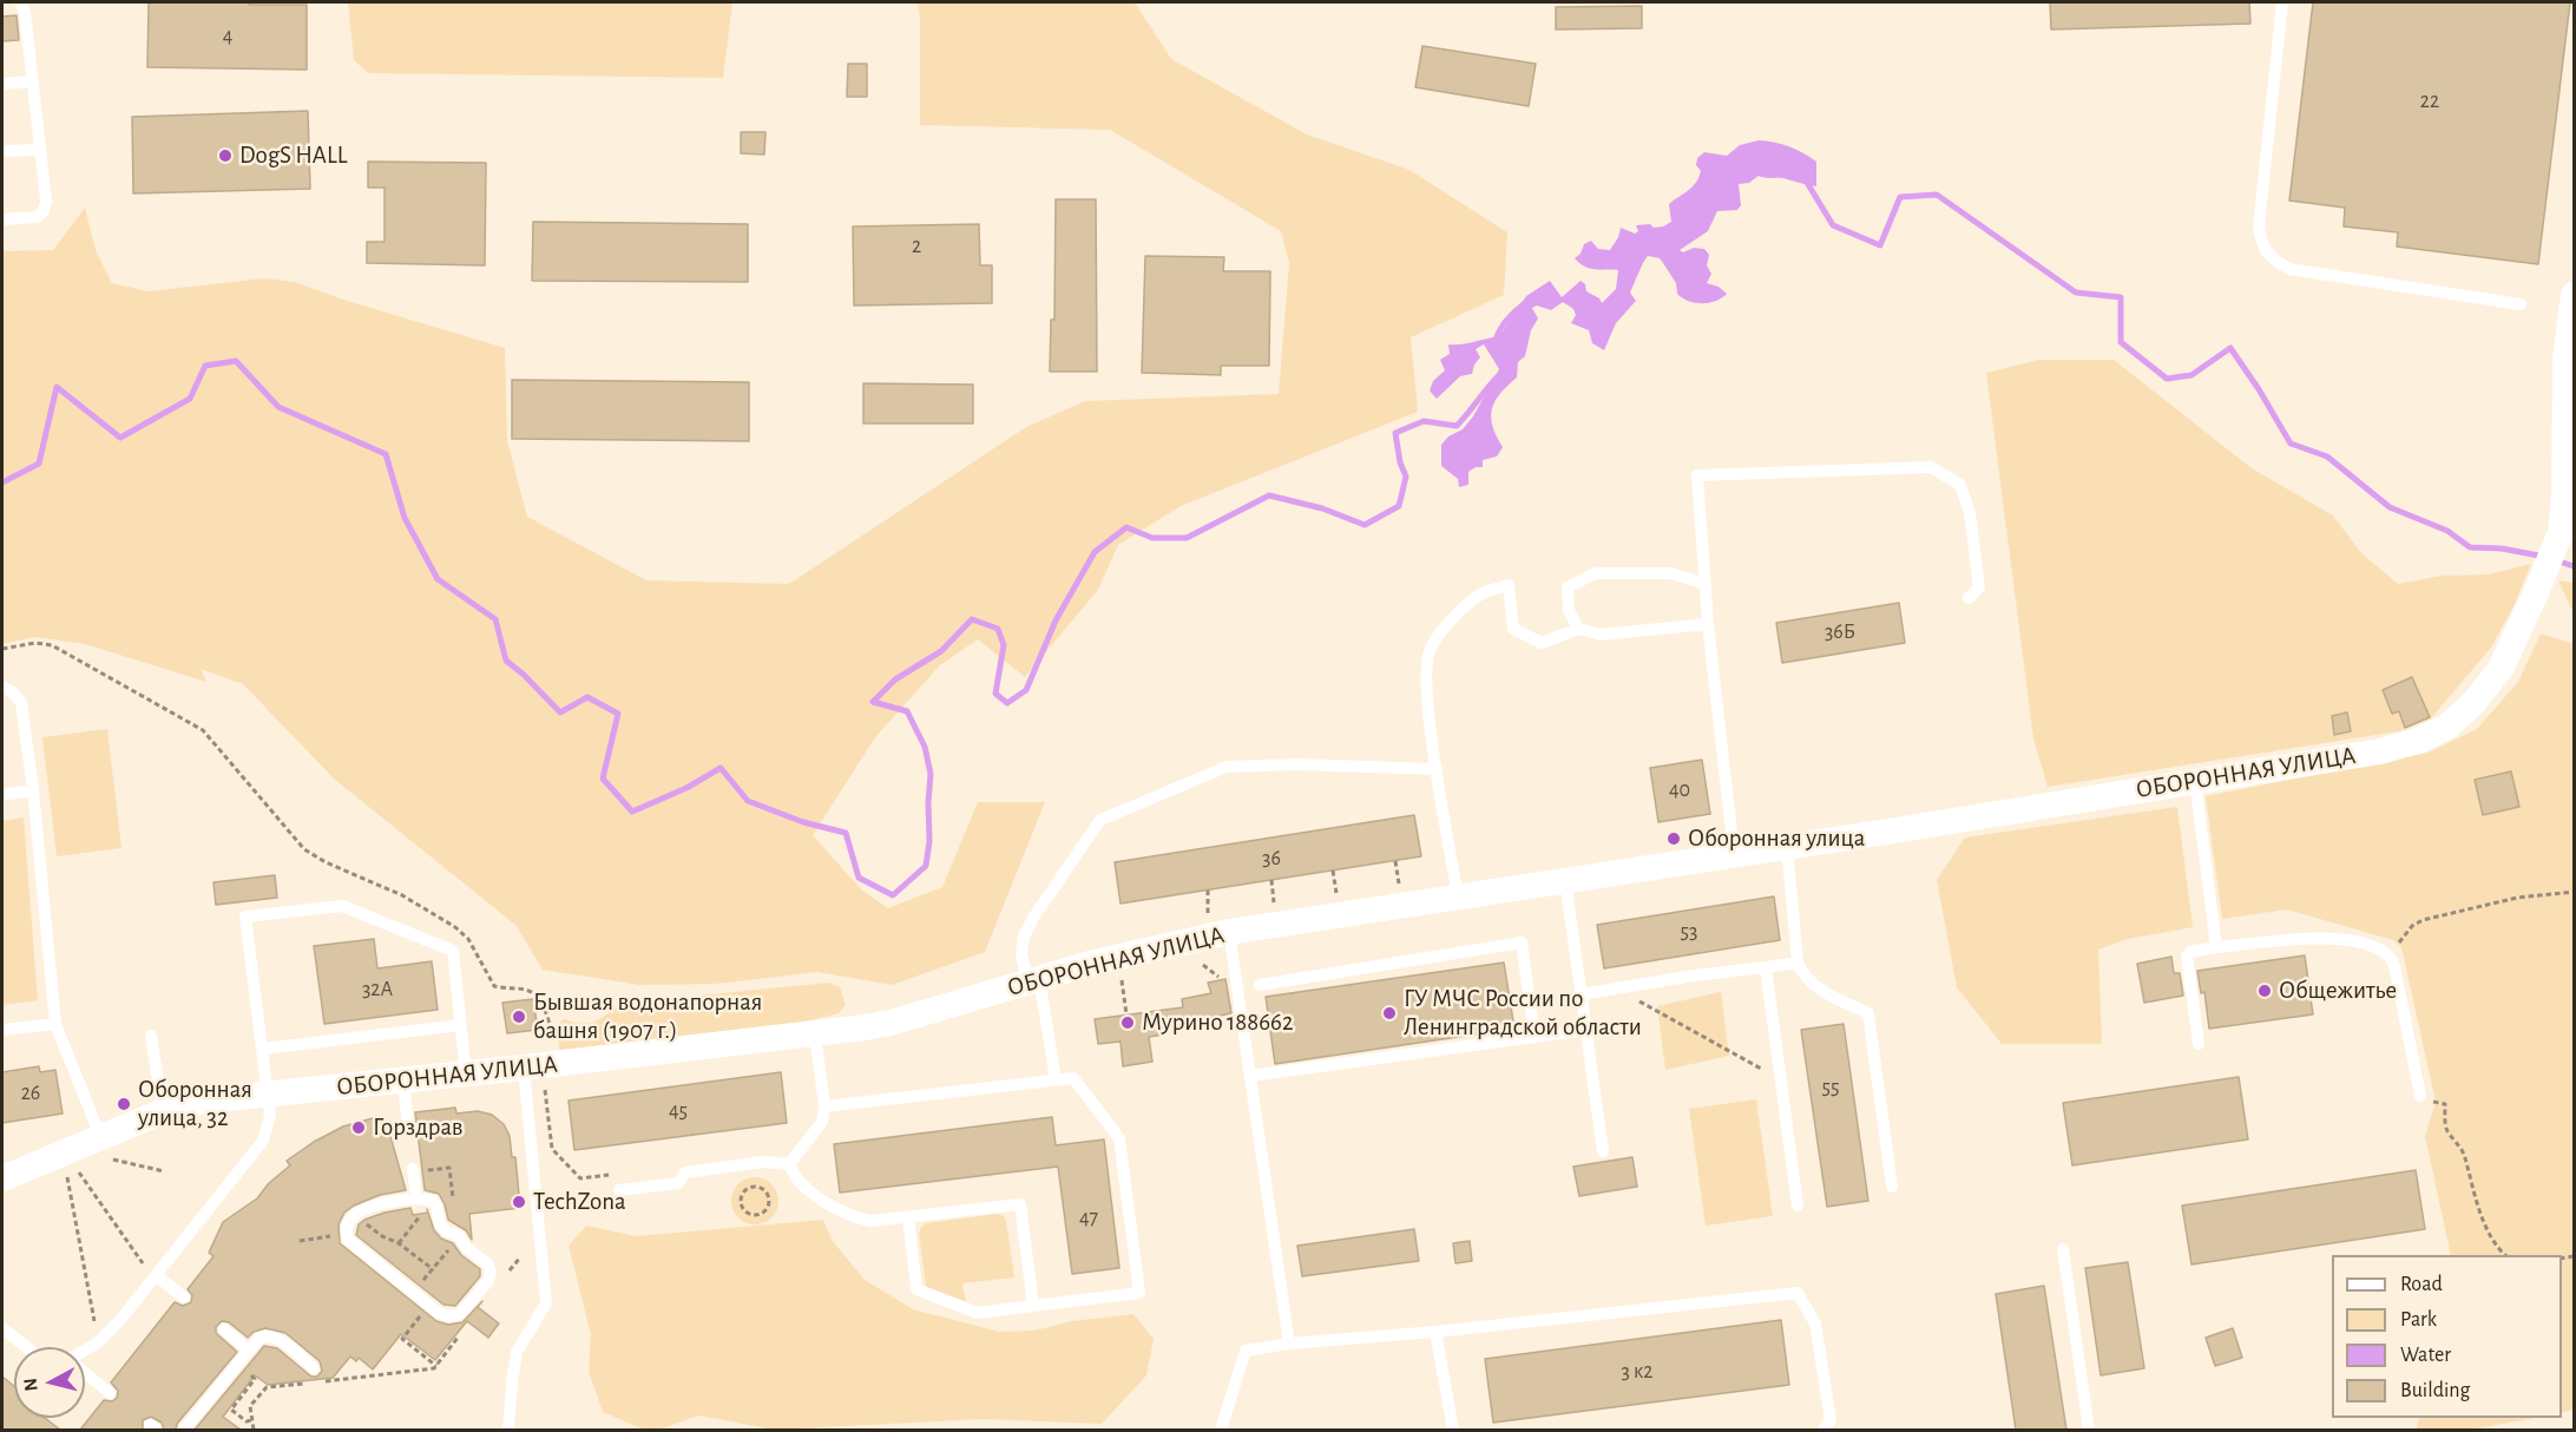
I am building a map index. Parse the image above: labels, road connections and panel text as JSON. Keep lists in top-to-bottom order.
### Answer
{
  "streets": {
    "street": ["ОБОРОННАЯ УЛИЦА"]
  },
  "places": [
    "DogS HALL",
    "Оборонная улица",
    "Общежитье",
    "ГУ МЧС России по Ленинградской области",
    "Бывшая водонапорная башня (1907 г.)",
    "Мурино 188662",
    "Оборонная улица, 32",
    "Горздрав",
    "TechZona"
  ],
  "house_numbers": [
    "4",
    "22",
    "2",
    "36Б",
    "40",
    "36",
    "53",
    "32А",
    "55",
    "26",
    "45",
    "47",
    "3 к2"
  ],
  "legend": [
    "Road",
    "Park",
    "Water",
    "Building"
  ],
  "north": "left"
}
